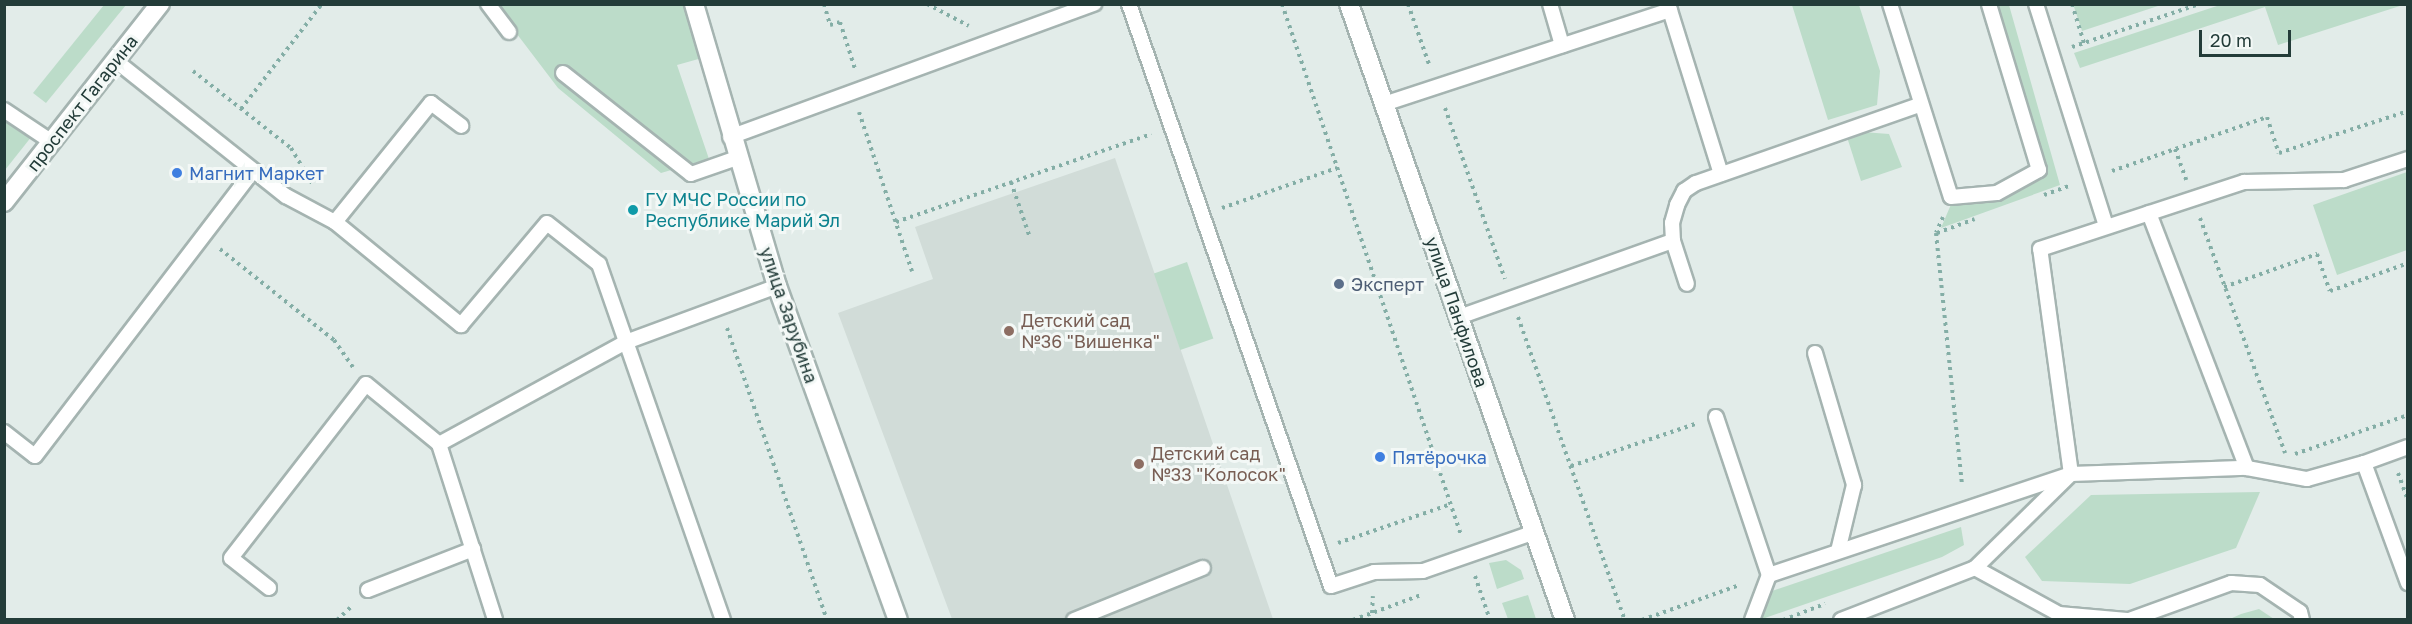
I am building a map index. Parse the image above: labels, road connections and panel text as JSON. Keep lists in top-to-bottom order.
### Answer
{
  "streets": {
    "street": ["проспект Гагарина", "улица Панфилова", "улица Зарубина"]
  },
  "places": [
    "Магнит Маркет",
    "ГУ МЧС России по Республике Марий Эл",
    "Эксперт",
    "Детский сад №36 \"Вишенка\"",
    "Пятёрочка",
    "Детский сад №33 \"Колосок\""
  ],
  "scale_bar": "20 m"
}
